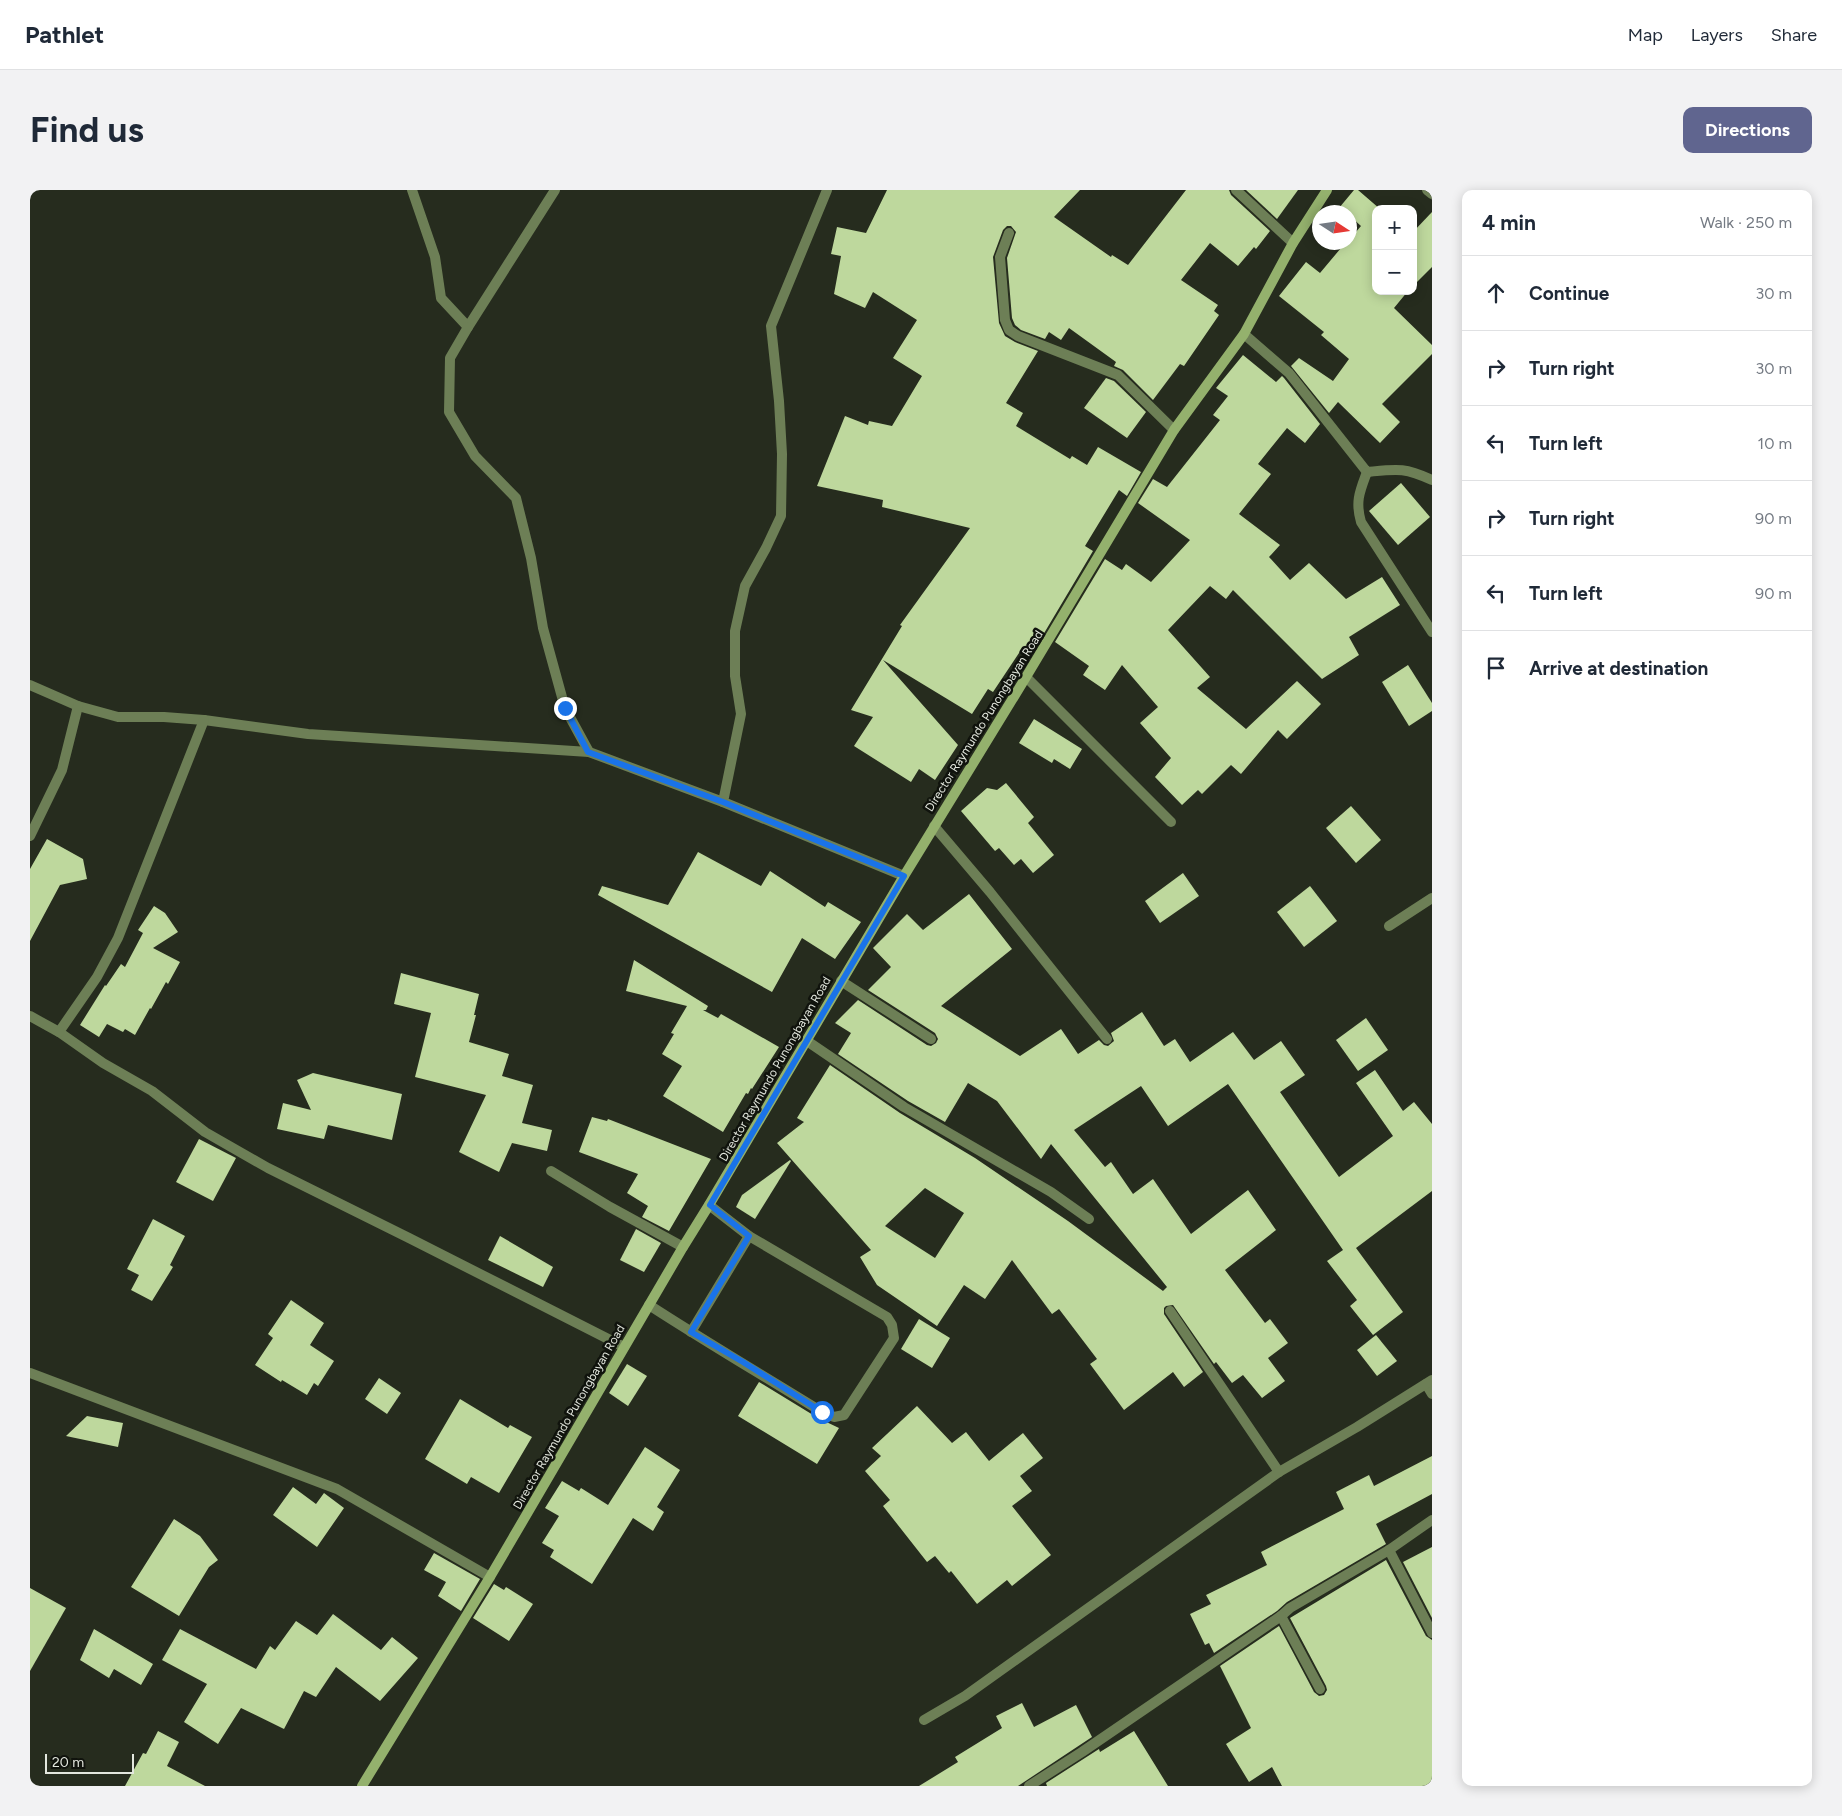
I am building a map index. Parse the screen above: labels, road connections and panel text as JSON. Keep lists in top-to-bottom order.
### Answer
{
  "streets": {
    "street": ["Director Raymundo Punongbayan Road"]
  },
  "scale_bar": "20 m",
  "north": "right",
  "page": {
    "header": "Pathlet",
    "nav": ["Map", "Layers", "Share"],
    "buttons": "Directions",
    "title": "Find us",
    "heading": ["4 min", "Walk · 250 m"],
    "map_buttons": ["+", "−"],
    "list": [
      ["Continue", "30 m"],
      ["Turn right", "30 m"],
      ["Turn left", "10 m"],
      ["Turn right", "90 m"],
      ["Turn left", "90 m"],
      "Arrive at destination"
    ],
    "scale": "20 m"
  }
}
